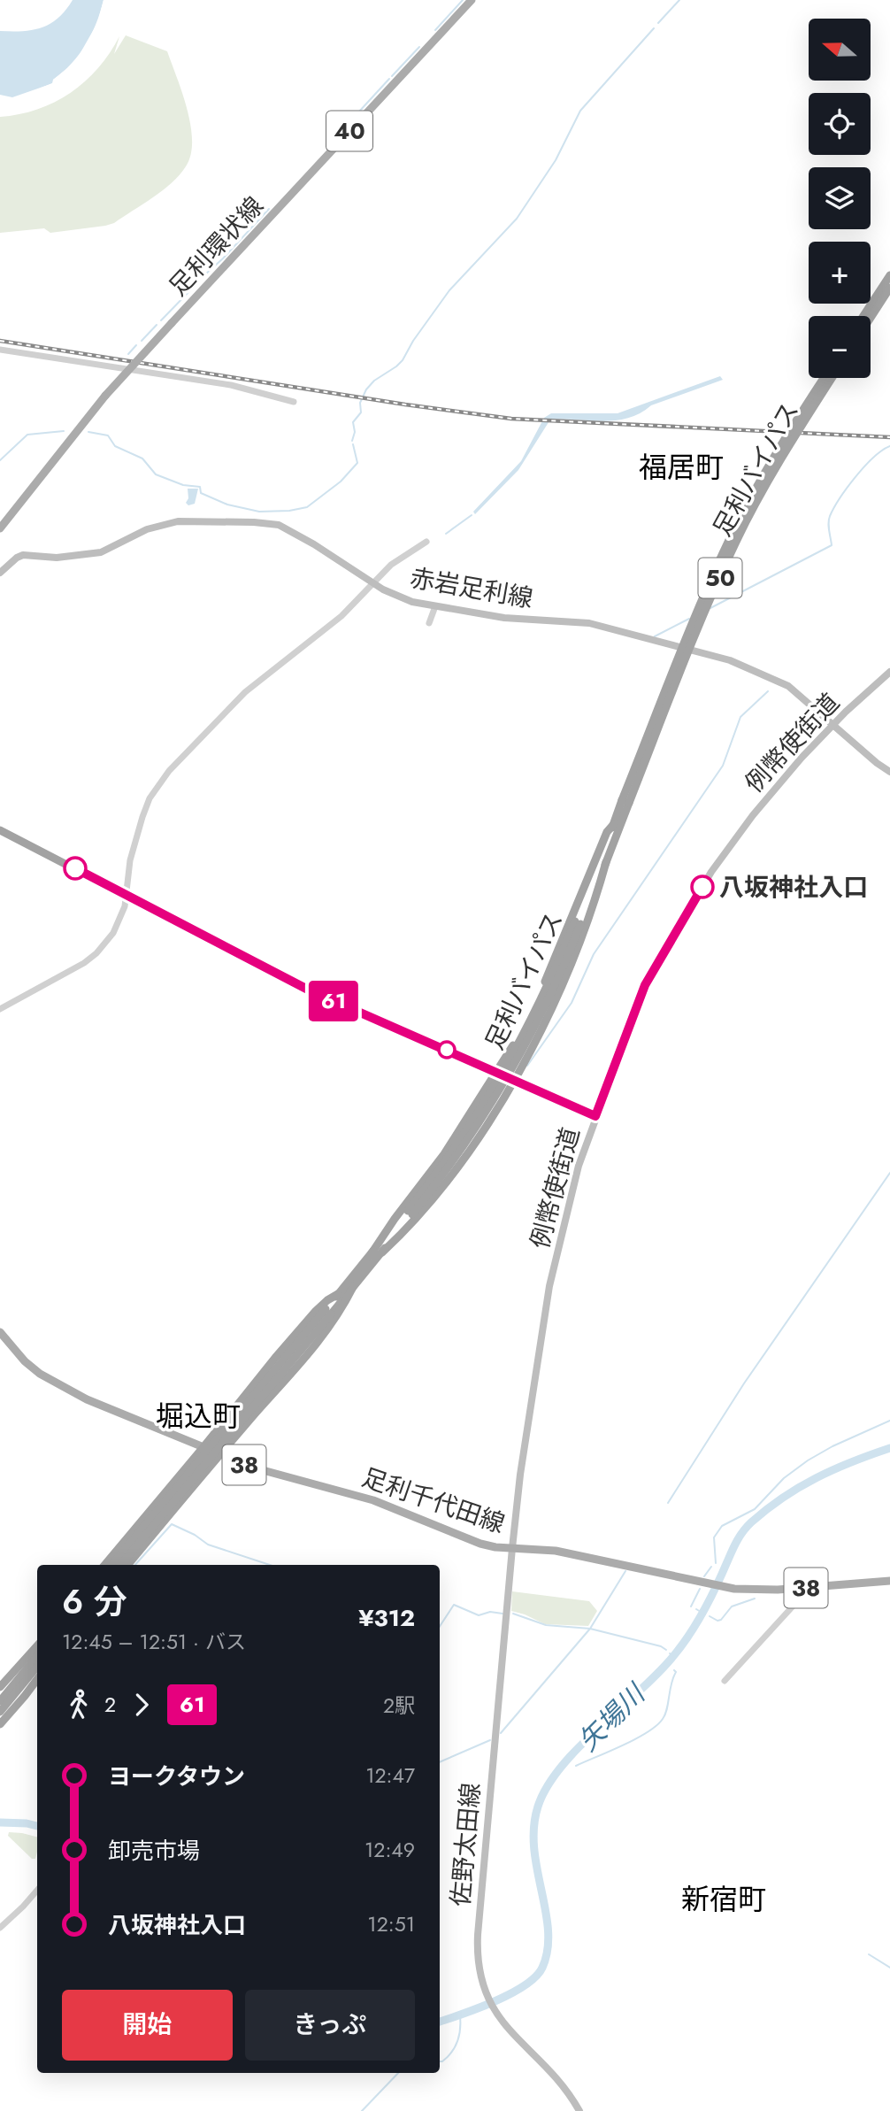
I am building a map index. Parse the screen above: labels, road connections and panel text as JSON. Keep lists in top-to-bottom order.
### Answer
{
  "streets": {
    "highway": ["足利バイパス", "50"],
    "main road": [
      "40",
      "足利環状線",
      "赤岩足利線",
      "例幣使街道",
      "38",
      "足利千代田線",
      "佐野太田線"
    ]
  },
  "crossings": [
    ["足利バイパス", "50"],
    ["50", "足利千代田線"],
    ["赤岩足利線", "例幣使街道"],
    ["例幣使街道", "足利千代田線"],
    ["例幣使街道", "佐野太田線"],
    ["足利千代田線", "佐野太田線"]
  ],
  "districts": ["福居町", "堀込町", "新宿町"],
  "water": ["矢場川"],
  "places": ["八坂神社入口"],
  "lines": ["bus line 61"],
  "north": "left",
  "page": {
    "on_map": "61",
    "map_buttons": ["+", "−"],
    "heading": ["6 分", "12:45 – 12:51 · バス", "¥312"],
    "legs": ["2", "61", "2駅"],
    "list": [
      {
        "name": "ヨークタウン",
        "value": "12:47"
      },
      {
        "name": "卸売市場",
        "value": "12:49"
      },
      {
        "name": "八坂神社入口",
        "value": "12:51"
      }
    ],
    "buttons": ["開始", "きっぷ"]
  }
}
